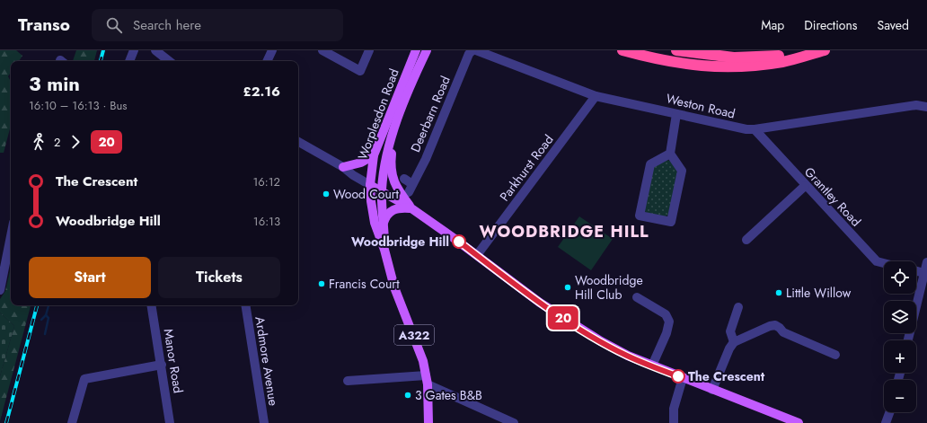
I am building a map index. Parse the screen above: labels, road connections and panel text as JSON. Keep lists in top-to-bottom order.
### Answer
{
  "streets": {
    "main road": ["Worplesdon Road", "A322"],
    "street": [
      "Weston Road",
      "Deerbarn Road",
      "Parkhurst Road",
      "Grantley Road",
      "Manor Road",
      "Ardmore Avenue"
    ]
  },
  "crossings": [
    ["Weston Road", "Deerbarn Road"],
    ["Weston Road", "Parkhurst Road"],
    ["Weston Road", "Grantley Road"]
  ],
  "districts": ["WOODBRIDGE HILL"],
  "places": [
    "Wood Court",
    "Woodbridge Hill",
    "Francis Court",
    "Woodbridge Hill Club",
    "Little Willow",
    "The Crescent",
    "3 Gates B&B"
  ],
  "lines": ["bus line 20"],
  "page": {
    "header": "Transo",
    "search": "Search here",
    "nav": ["Map", "Directions", "Saved"],
    "on_map": "20",
    "heading": ["3 min", "16:10 – 16:13 · Bus", "£2.16"],
    "legs": ["2", "20"],
    "list": [
      {
        "name": "The Crescent",
        "value": "16:12"
      },
      {
        "name": "Woodbridge Hill",
        "value": "16:13"
      }
    ],
    "buttons": ["Start", "Tickets"],
    "map_buttons": ["+", "−"]
  }
}
